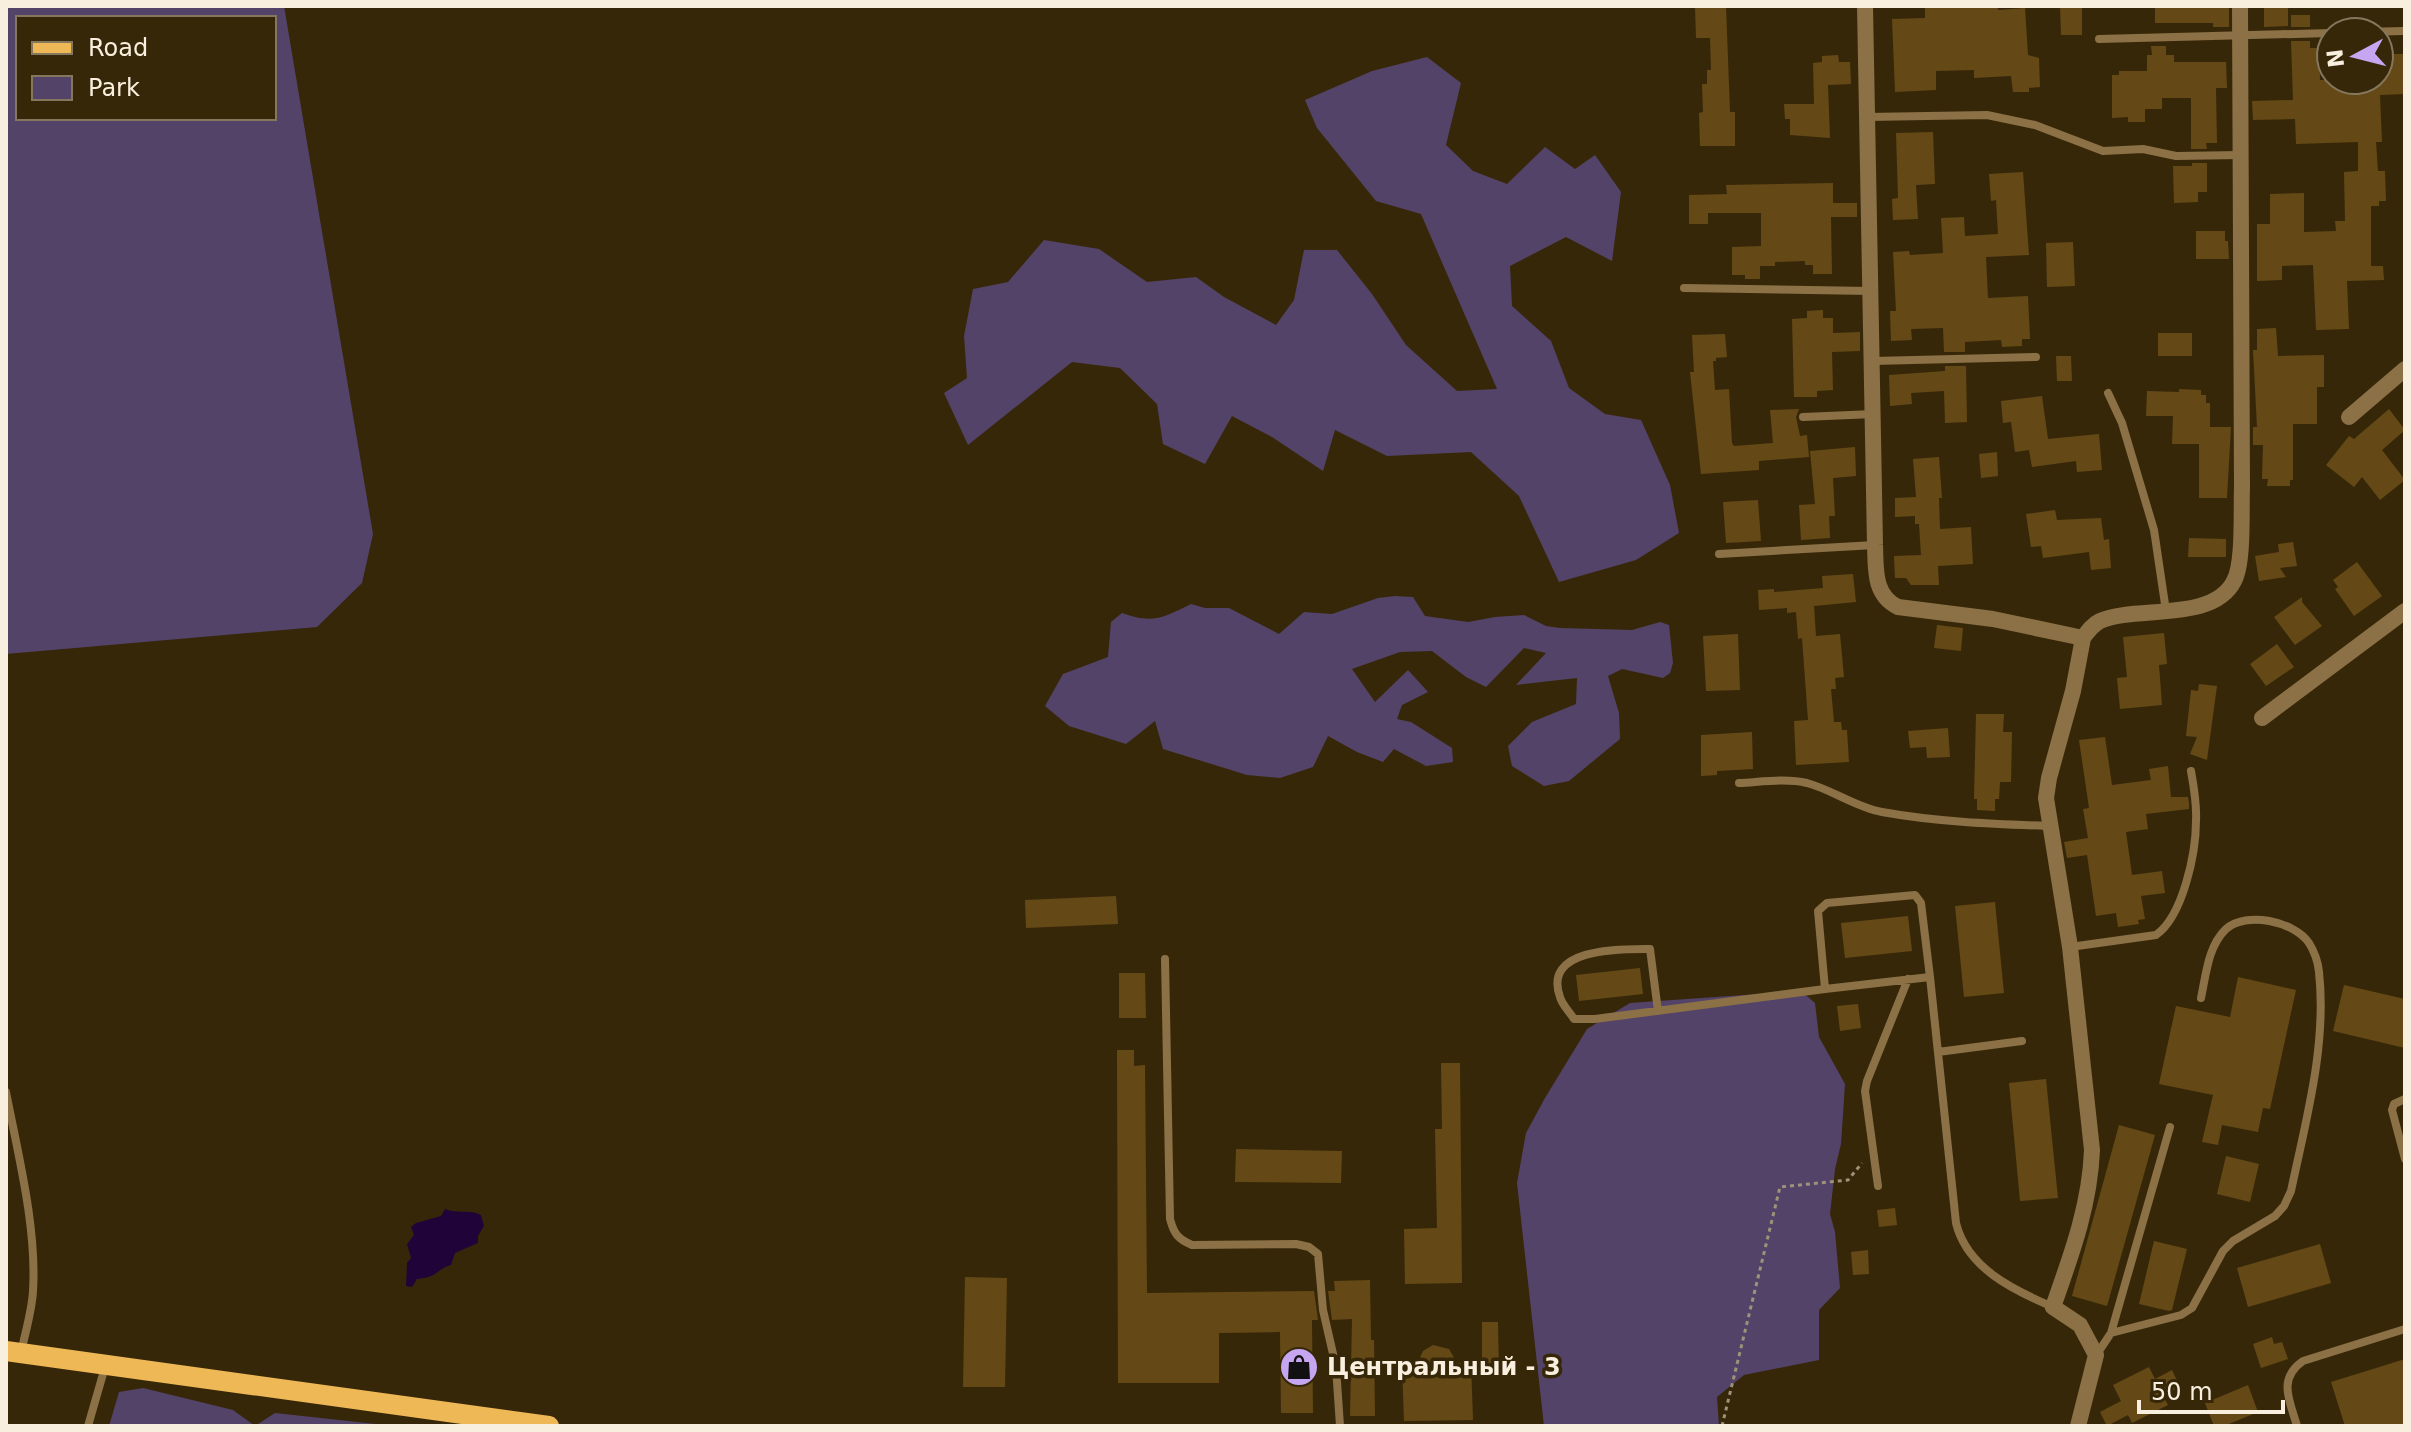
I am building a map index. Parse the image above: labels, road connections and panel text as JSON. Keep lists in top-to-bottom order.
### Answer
{
  "places": {
    "shop": ["Центральный - 3"]
  },
  "legend": ["Road", "Park"],
  "scale_bar": "50 m",
  "north": "left"
}
